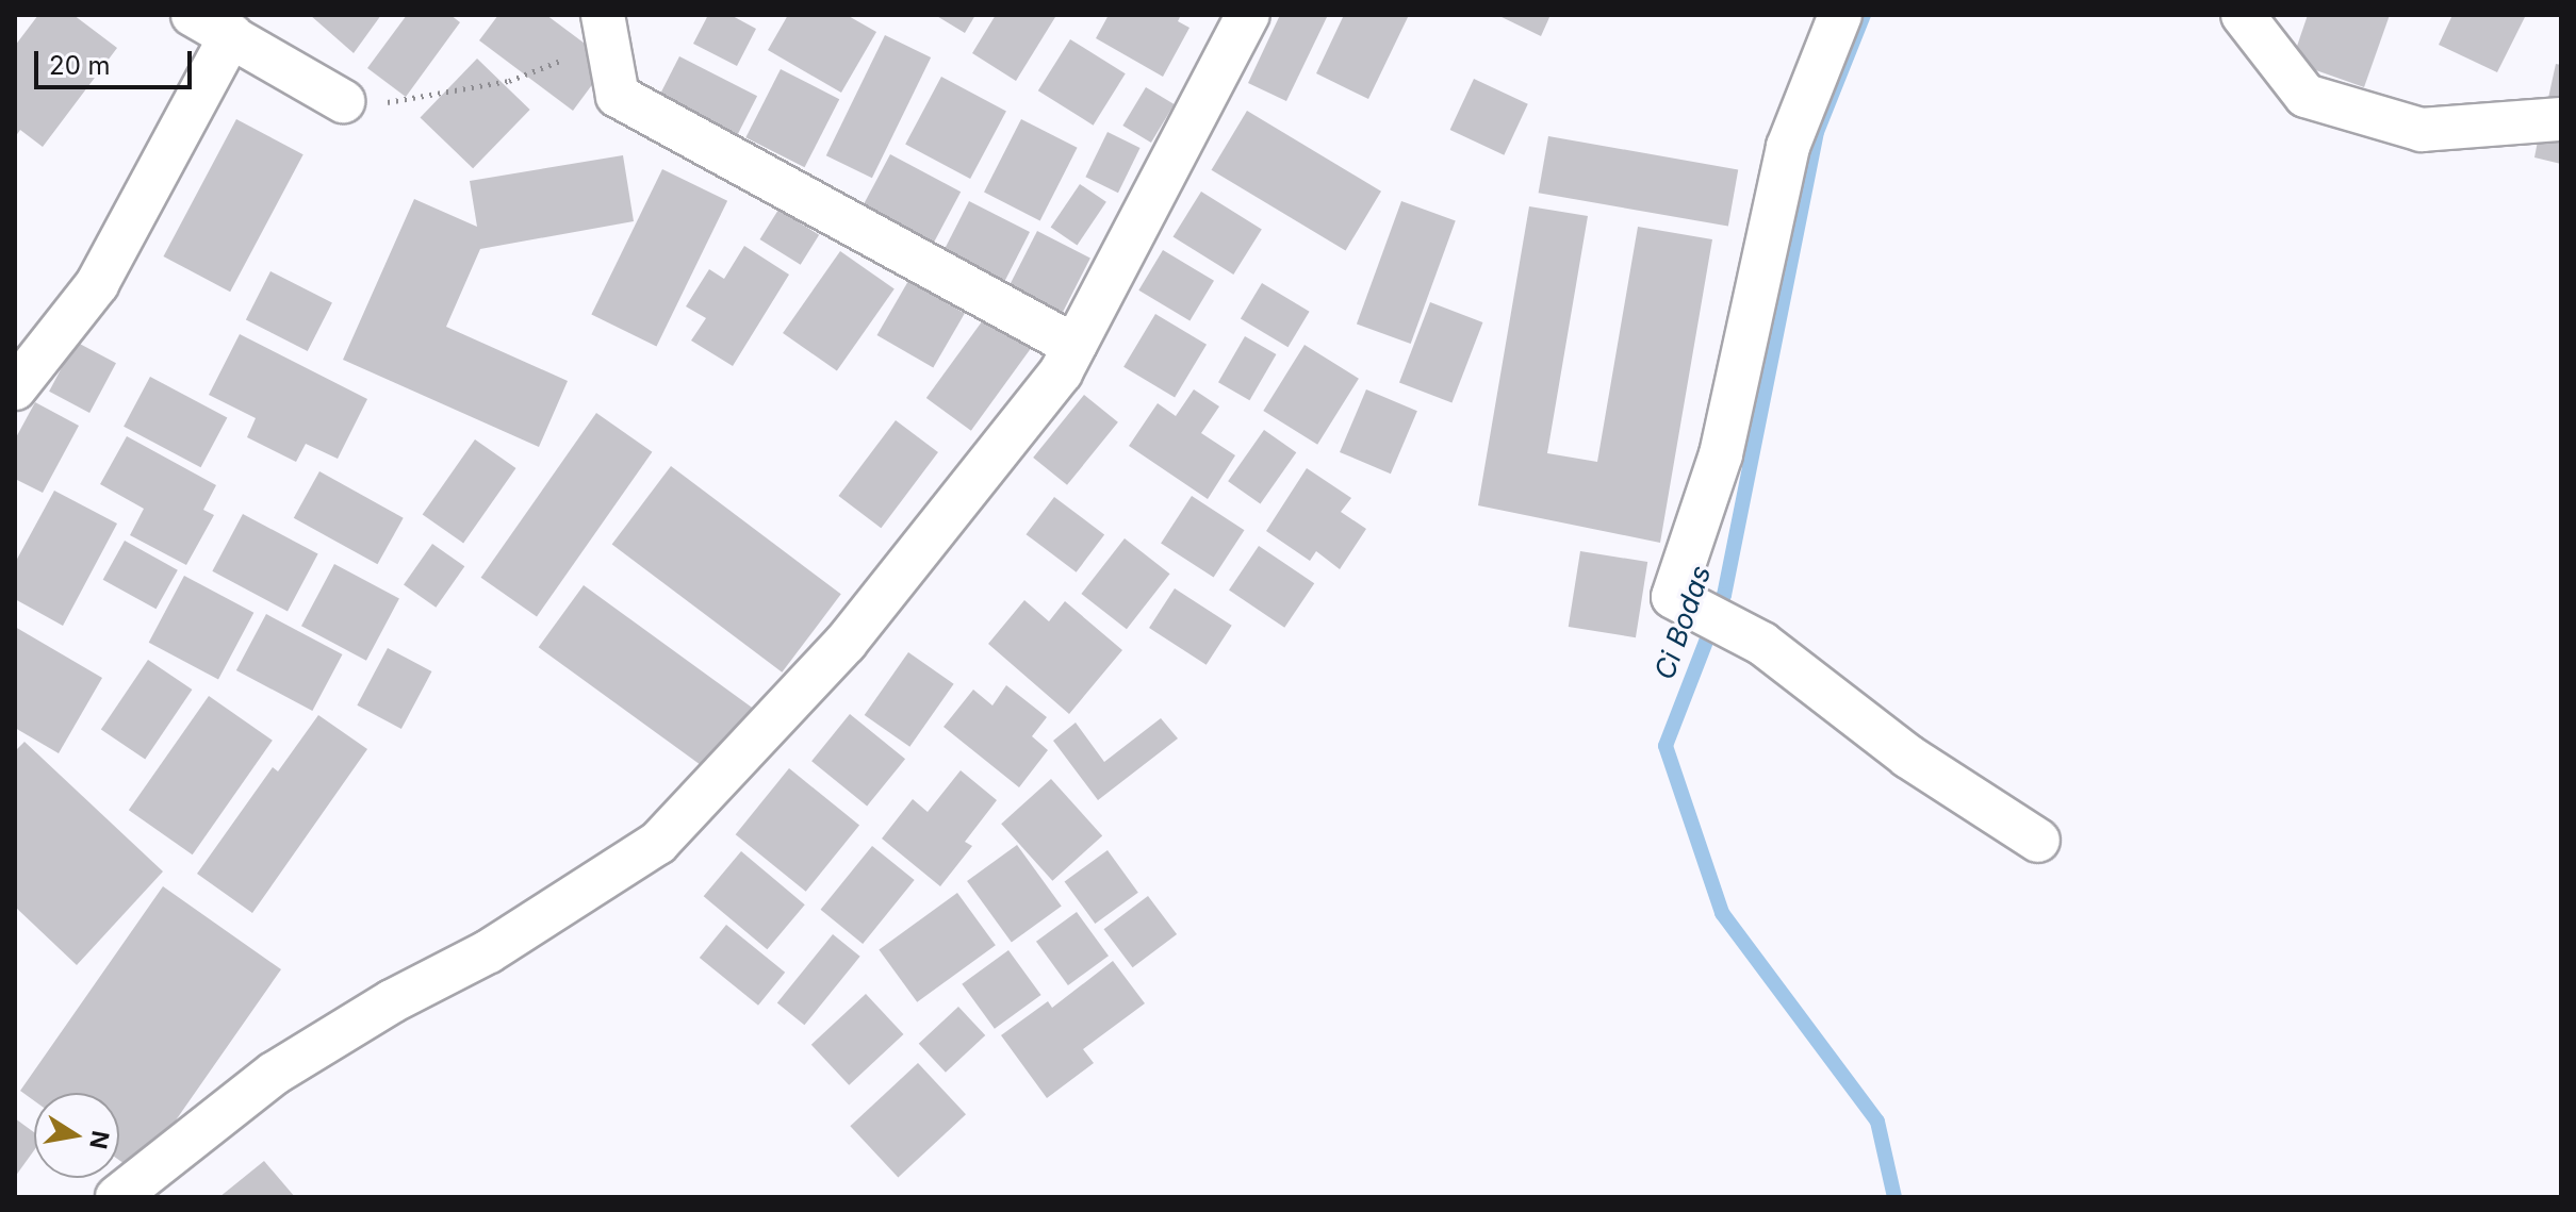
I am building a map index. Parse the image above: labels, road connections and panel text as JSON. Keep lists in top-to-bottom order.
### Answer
{
  "water": ["Ci Bodas"],
  "scale_bar": "20 m",
  "north": "right"
}
